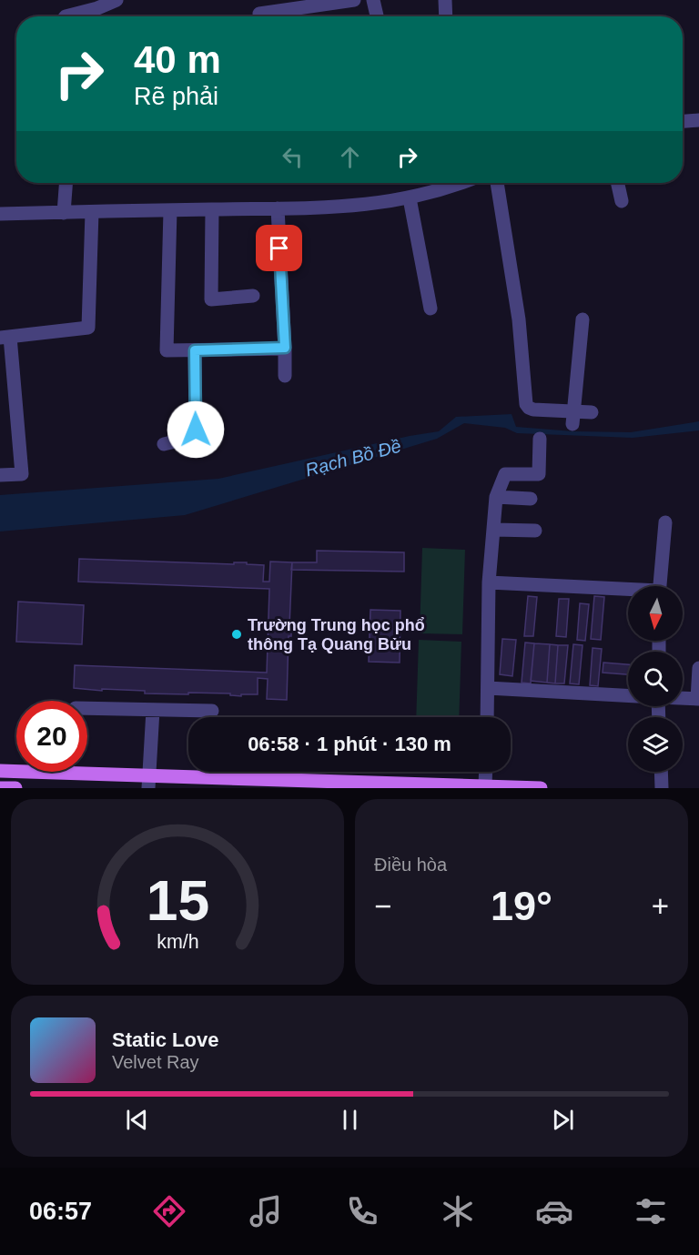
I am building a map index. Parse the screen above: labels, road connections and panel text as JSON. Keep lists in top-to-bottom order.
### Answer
{
  "water": ["Rạch Bồ Đề"],
  "places": ["Trường Trung học phổ thông Tạ Quang Bửu"],
  "north": "bottom",
  "page": {
    "turn": ["40 m", "Rẽ phải"],
    "limit": "20",
    "trip": "06:58 · 1 phút · 130 m",
    "tile": "Điều hòa",
    "heat": ["−", "19°", "+"],
    "song": ["Static Love", "Velvet Ray"],
    "tabs": "06:57",
    "gauge": ["15", "km/h"]
  }
}
